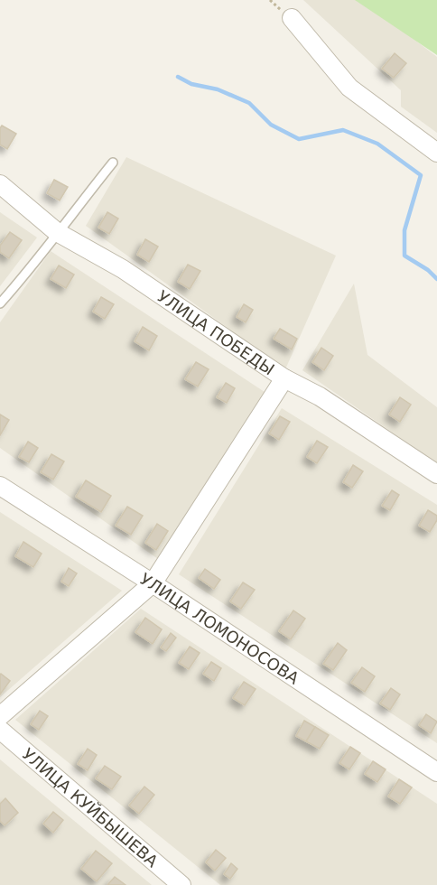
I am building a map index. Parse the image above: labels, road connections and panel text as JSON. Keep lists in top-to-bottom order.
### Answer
{
  "streets": {
    "street": ["УЛИЦА ПОБЕДЫ", "УЛИЦА ЛОМОНОСОВА", "УЛИЦА КУЙБЫШЕВА"]
  }
}
